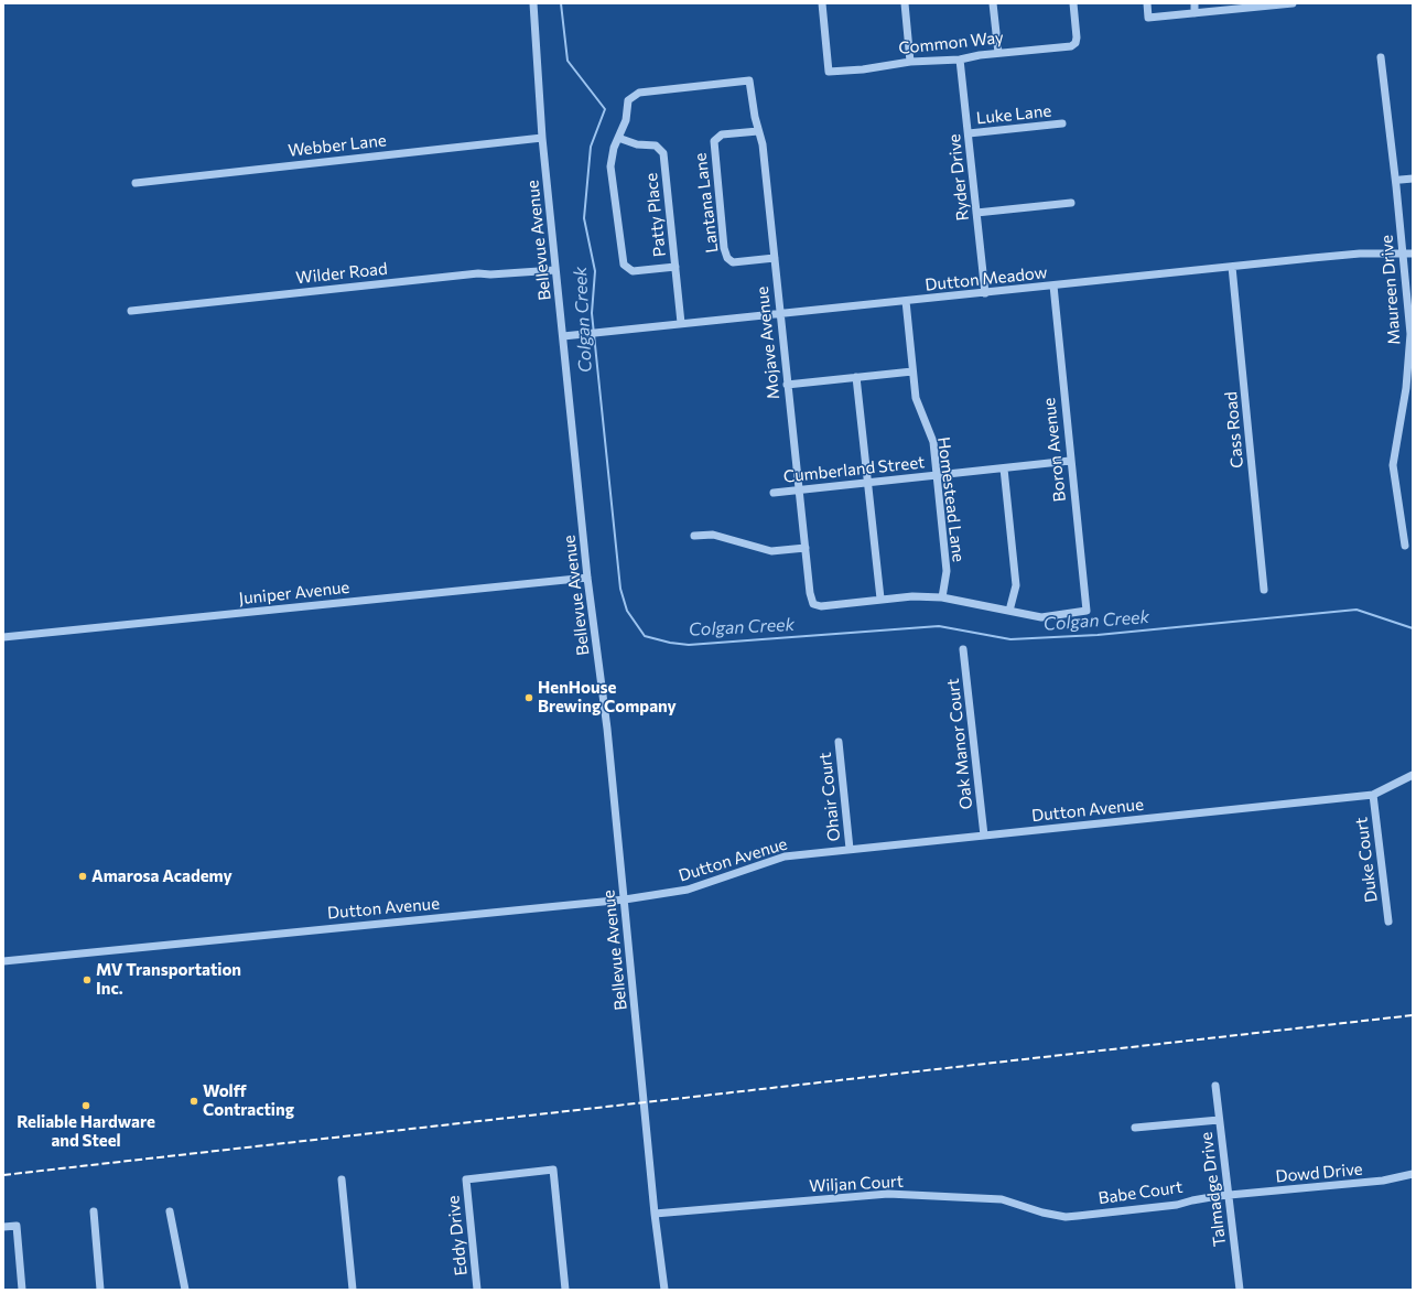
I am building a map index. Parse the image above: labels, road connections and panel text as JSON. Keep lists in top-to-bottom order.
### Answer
{
  "streets": {
    "street": [
      "Common Way",
      "Luke Lane",
      "Webber Lane",
      "Ryder Drive",
      "Lantana Lane",
      "Patty Place",
      "Bellevue Avenue",
      "Wilder Road",
      "Dutton Meadow",
      "Maureen Drive",
      "Mojave Avenue",
      "Cass Road",
      "Boron Avenue",
      "Cumberland Street",
      "Homestead Lane",
      "Juniper Avenue",
      "Oak Manor Court",
      "Ohair Court",
      "Dutton Avenue",
      "Duke Court",
      "Dowd Drive",
      "Wiljan Court",
      "Talmadge Drive",
      "Babe Court",
      "Eddy Drive"
    ]
  },
  "crossings": [
    ["Common Way", "Ryder Drive"],
    ["Luke Lane", "Ryder Drive"],
    ["Webber Lane", "Bellevue Avenue"],
    ["Ryder Drive", "Dutton Meadow"],
    ["Lantana Lane", "Mojave Avenue"],
    ["Patty Place", "Dutton Meadow"],
    ["Patty Place", "Mojave Avenue"],
    ["Bellevue Avenue", "Wilder Road"],
    ["Bellevue Avenue", "Dutton Meadow"],
    ["Bellevue Avenue", "Juniper Avenue"],
    ["Bellevue Avenue", "Dutton Avenue"],
    ["Bellevue Avenue", "Wiljan Court"],
    ["Dutton Meadow", "Maureen Drive"],
    ["Dutton Meadow", "Mojave Avenue"],
    ["Dutton Meadow", "Cass Road"],
    ["Dutton Meadow", "Boron Avenue"],
    ["Dutton Meadow", "Homestead Lane"],
    ["Mojave Avenue", "Cumberland Street"],
    ["Boron Avenue", "Cumberland Street"],
    ["Cumberland Street", "Homestead Lane"],
    ["Oak Manor Court", "Dutton Avenue"],
    ["Ohair Court", "Dutton Avenue"],
    ["Dutton Avenue", "Duke Court"],
    ["Dowd Drive", "Talmadge Drive"],
    ["Dowd Drive", "Babe Court"],
    ["Wiljan Court", "Babe Court"],
    ["Talmadge Drive", "Babe Court"]
  ],
  "water": ["Colgan Creek"],
  "places": [
    "HenHouse Brewing Company",
    "Amarosa Academy",
    "MV Transportation Inc.",
    "Wolff Contracting",
    "Reliable Hardware and Steel"
  ]
}
